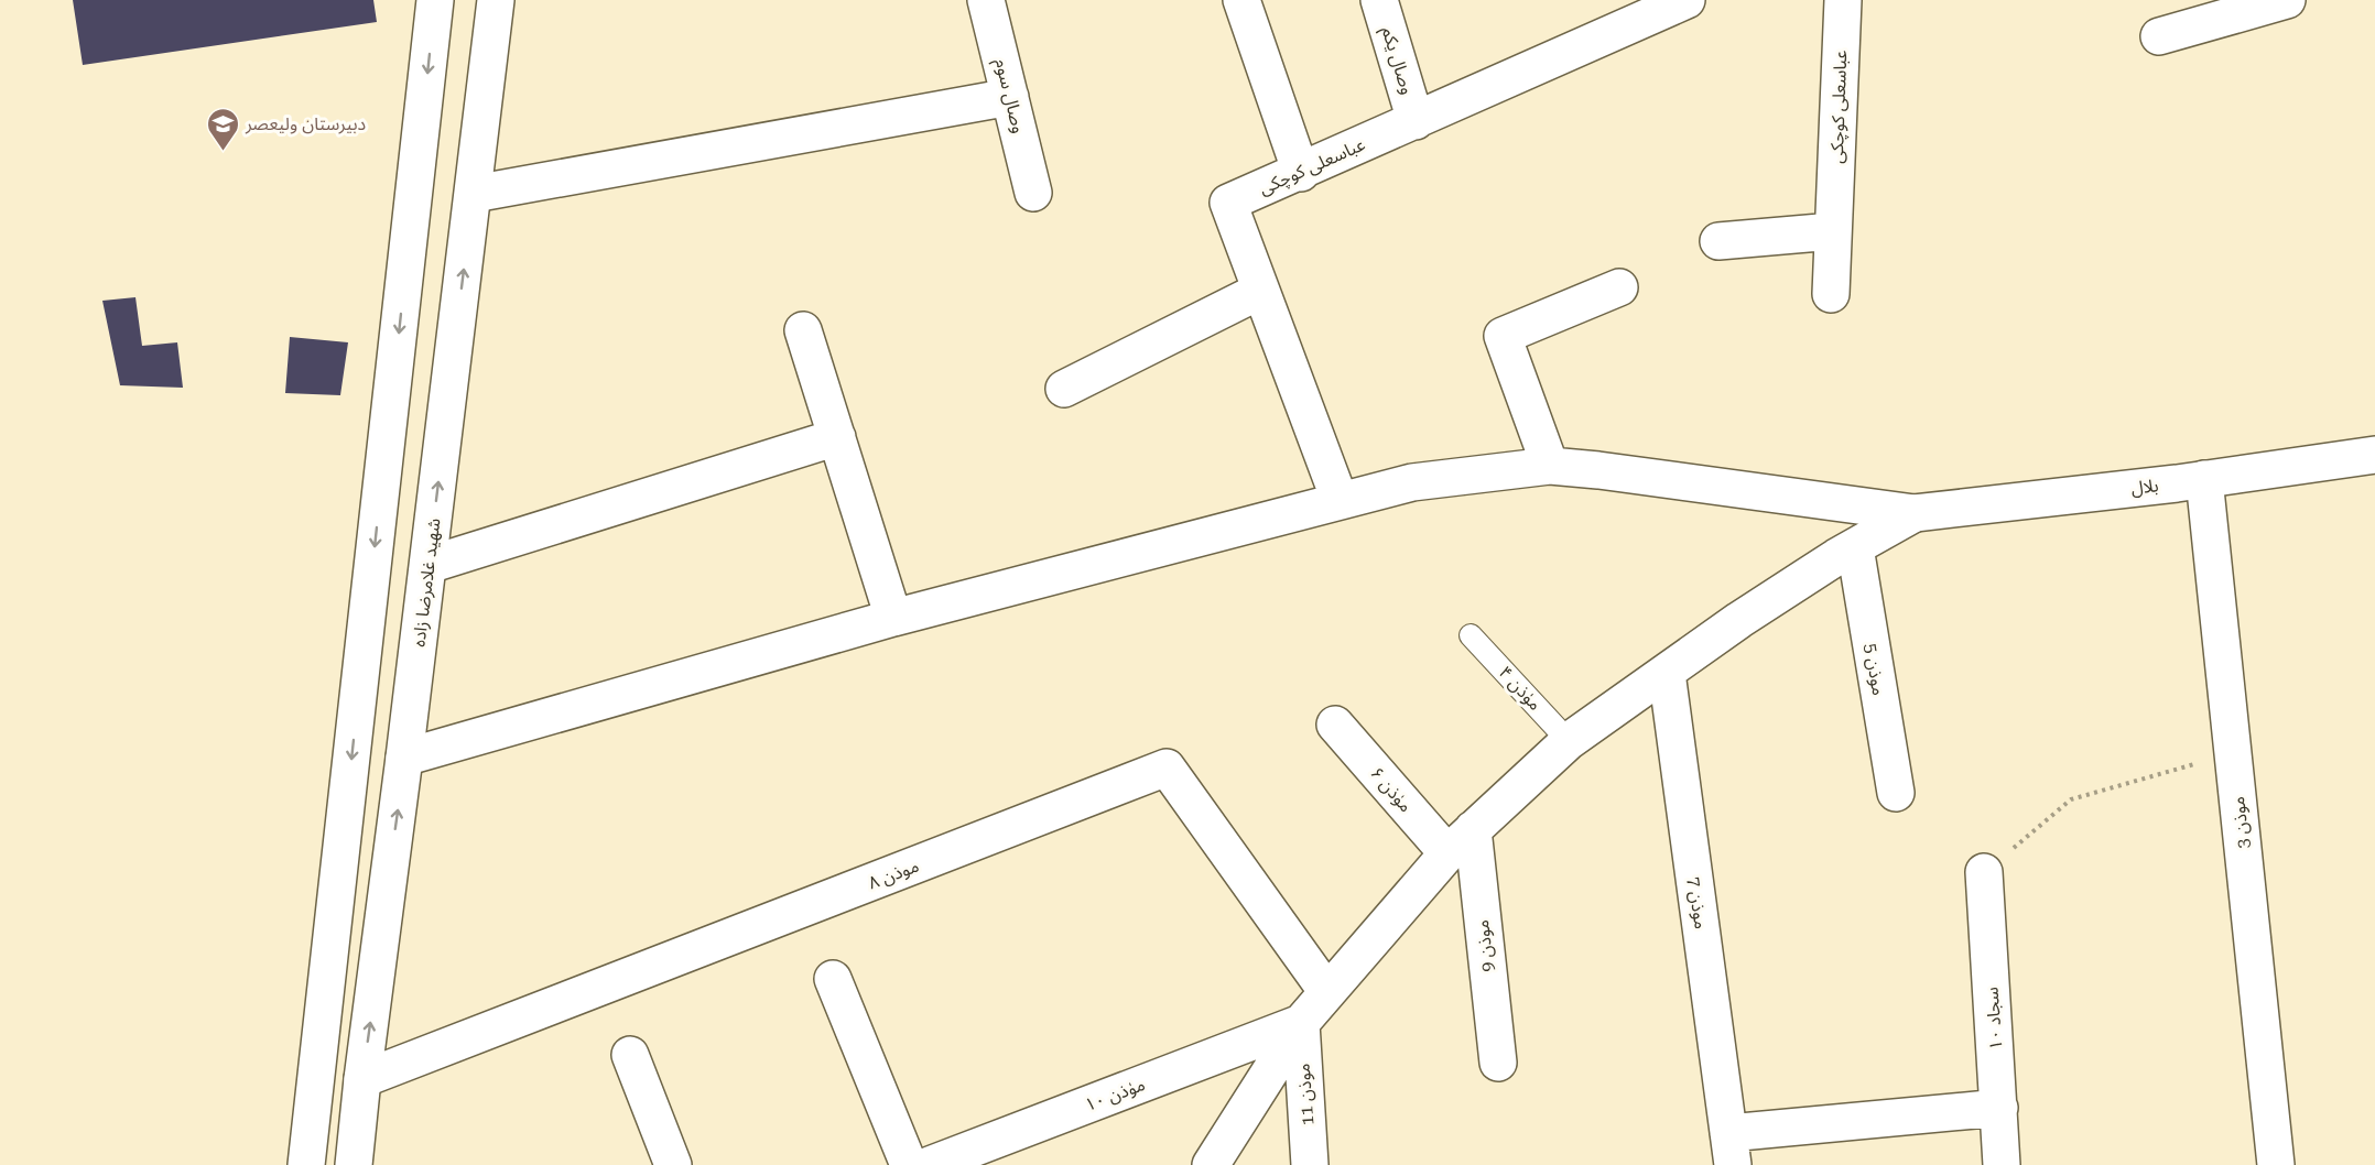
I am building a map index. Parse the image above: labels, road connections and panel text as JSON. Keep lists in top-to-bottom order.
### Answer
{
  "streets": {
    "street": [
      "وصال یکم",
      "وصال سوم",
      "عباسعلی کوچکی",
      "بلال",
      "شهید غلامرضا زاده",
      "موذن 5",
      "موٰذن ۶",
      "موذن 3",
      "موذن ۸",
      "موذن 7",
      "موذن 9",
      "سجاد ۱۰",
      "موٰذن ۱۰",
      "موذن 11"
    ],
    "lane": ["موٰذن ۴"]
  },
  "crossings": [
    ["وصال یکم", "عباسعلی کوچکی"],
    ["بلال", "موذن 3"],
    ["شهید غلامرضا زاده", "موذن ۸"],
    ["موٰذن ۱۰", "موذن 11"]
  ],
  "places": {
    "school or university": ["دبیرستان ولیعصر"]
  }
}
